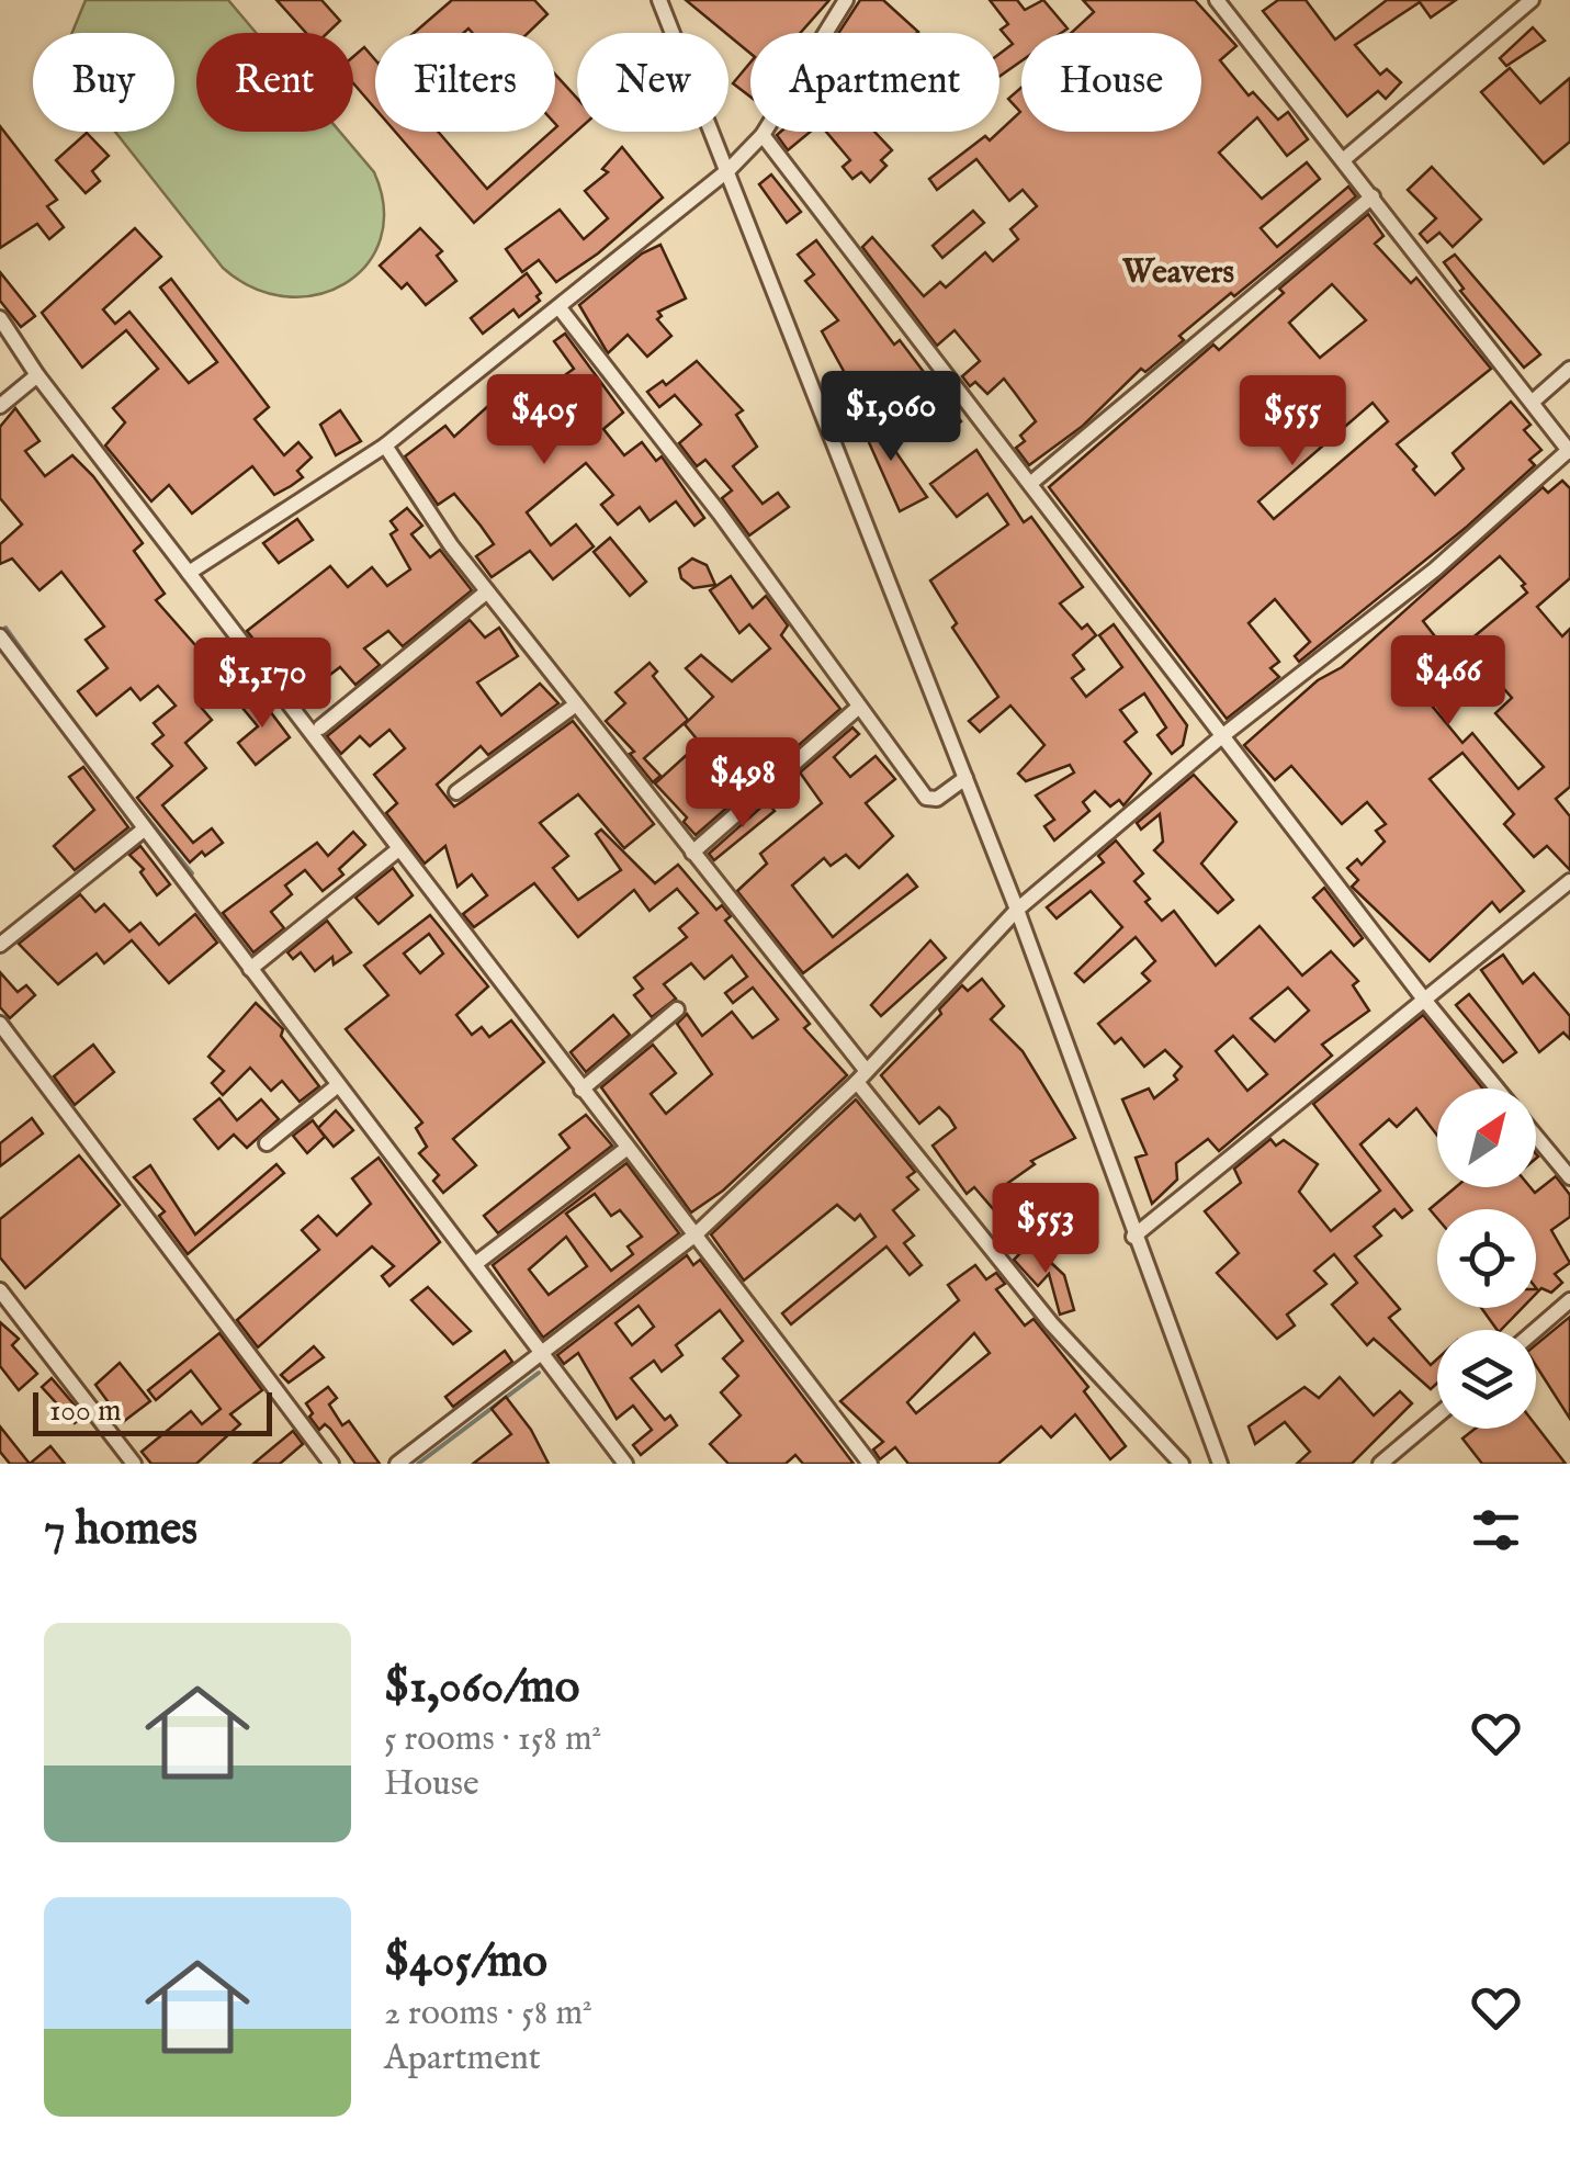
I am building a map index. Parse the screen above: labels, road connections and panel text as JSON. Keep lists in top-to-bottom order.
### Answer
{
  "districts": ["Weavers"],
  "scale_bar": "100 m",
  "north": "top right",
  "page": {
    "chip": [
      "Buy",
      "Rent",
      "Filters",
      "New",
      "Apartment",
      "House"
    ],
    "price": [
      "$1,060",
      "$405",
      "$555",
      "$466",
      "$1,170",
      "$498",
      "$553"
    ],
    "scale": "100 m",
    "heading": "7 homes",
    "list": [
      {
        "name": "$1,060/mo",
        "note": "5 rooms · 158 m² · House"
      },
      {
        "name": "$405/mo",
        "note": "2 rooms · 58 m² · Apartment"
      }
    ]
  }
}
